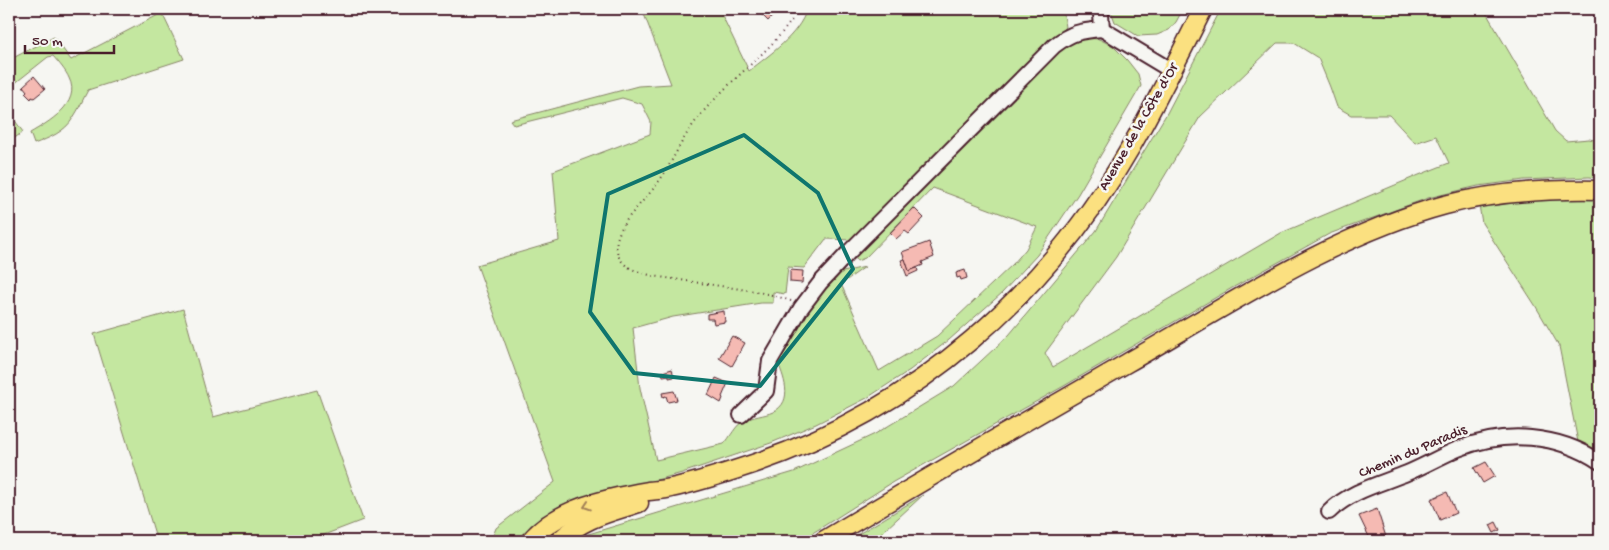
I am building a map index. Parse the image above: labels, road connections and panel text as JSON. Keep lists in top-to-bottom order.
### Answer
{
  "streets": {
    "main road": ["Avenue de la Côte d'Or"],
    "street": ["Chemin du Paradis"]
  },
  "scale_bar": "50 m"
}
